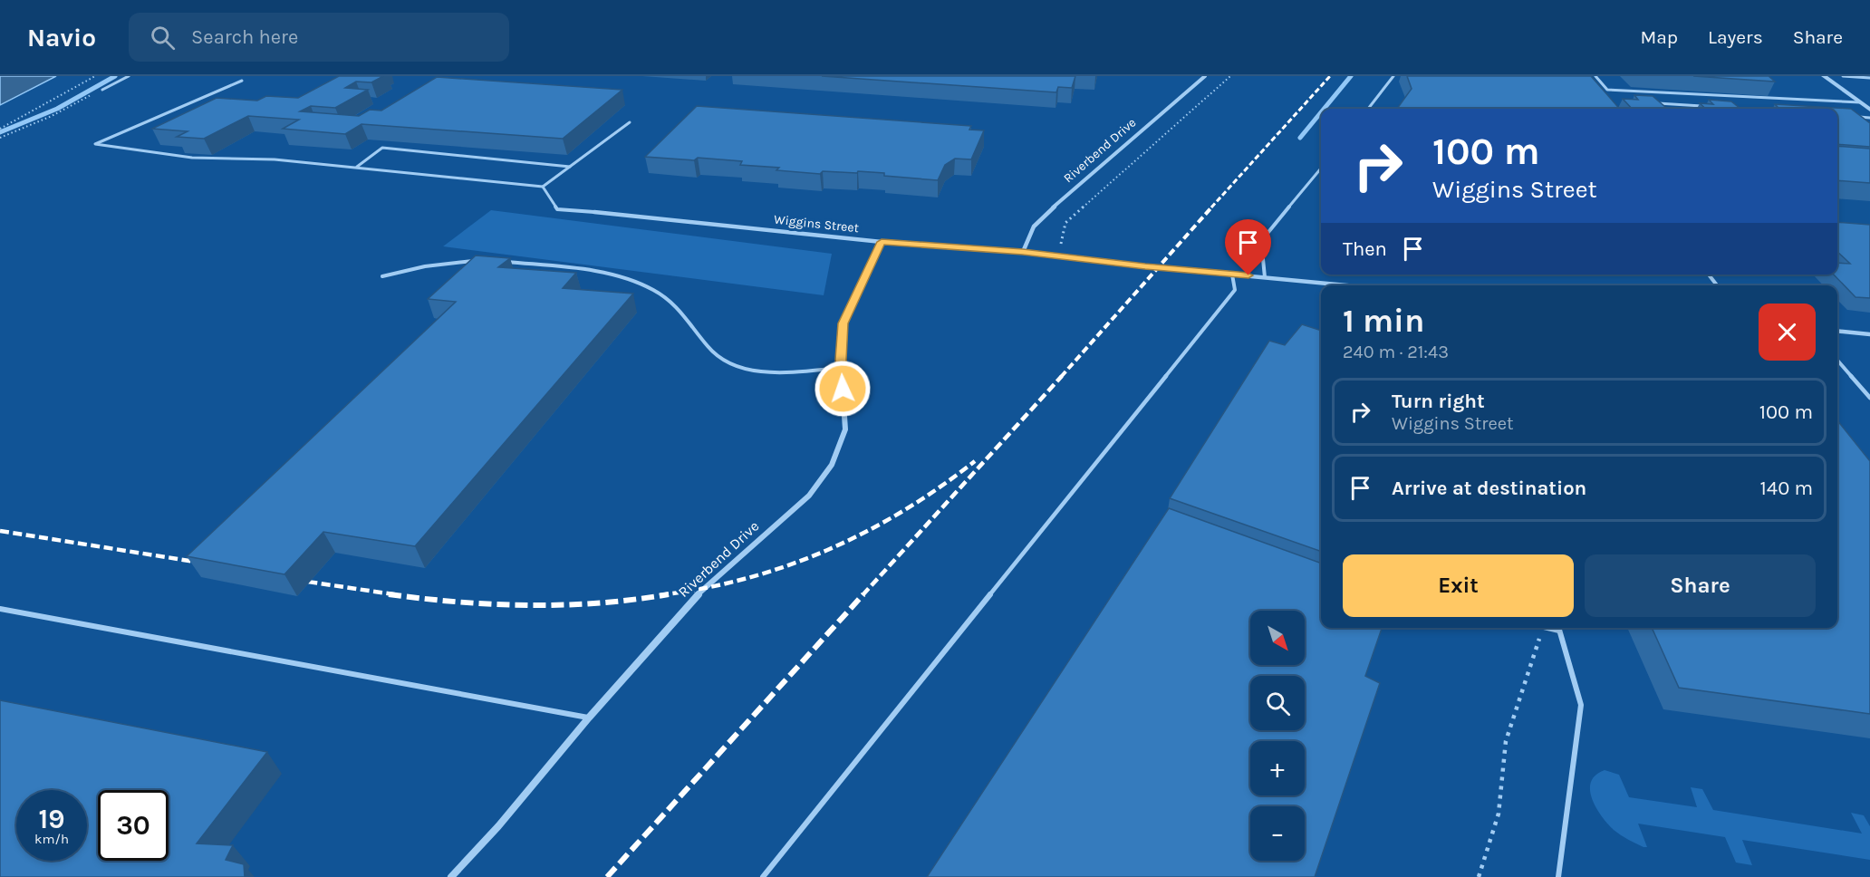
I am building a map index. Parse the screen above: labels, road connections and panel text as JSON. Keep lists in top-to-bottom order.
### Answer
{
  "streets": {
    "street": ["Riverbend Drive", "Wiggins Street"]
  },
  "crossings": [
    ["Riverbend Drive", "Wiggins Street"]
  ],
  "north": "bottom right",
  "page": {
    "header": "Navio",
    "search": "Search here",
    "nav": ["Map", "Layers", "Share"],
    "turn": ["100 m", "Wiggins Street"],
    "then": "Then",
    "heading": ["1 min", "240 m · 21:43"],
    "list": [
      {
        "name": "Turn right",
        "note": "Wiggins Street",
        "value": "100 m"
      },
      {
        "name": "Arrive at destination",
        "value": "140 m"
      }
    ],
    "buttons": ["Exit", "Share"],
    "map_buttons": ["+", "−"],
    "speed": "19 km/h",
    "limit": "30"
  }
}
